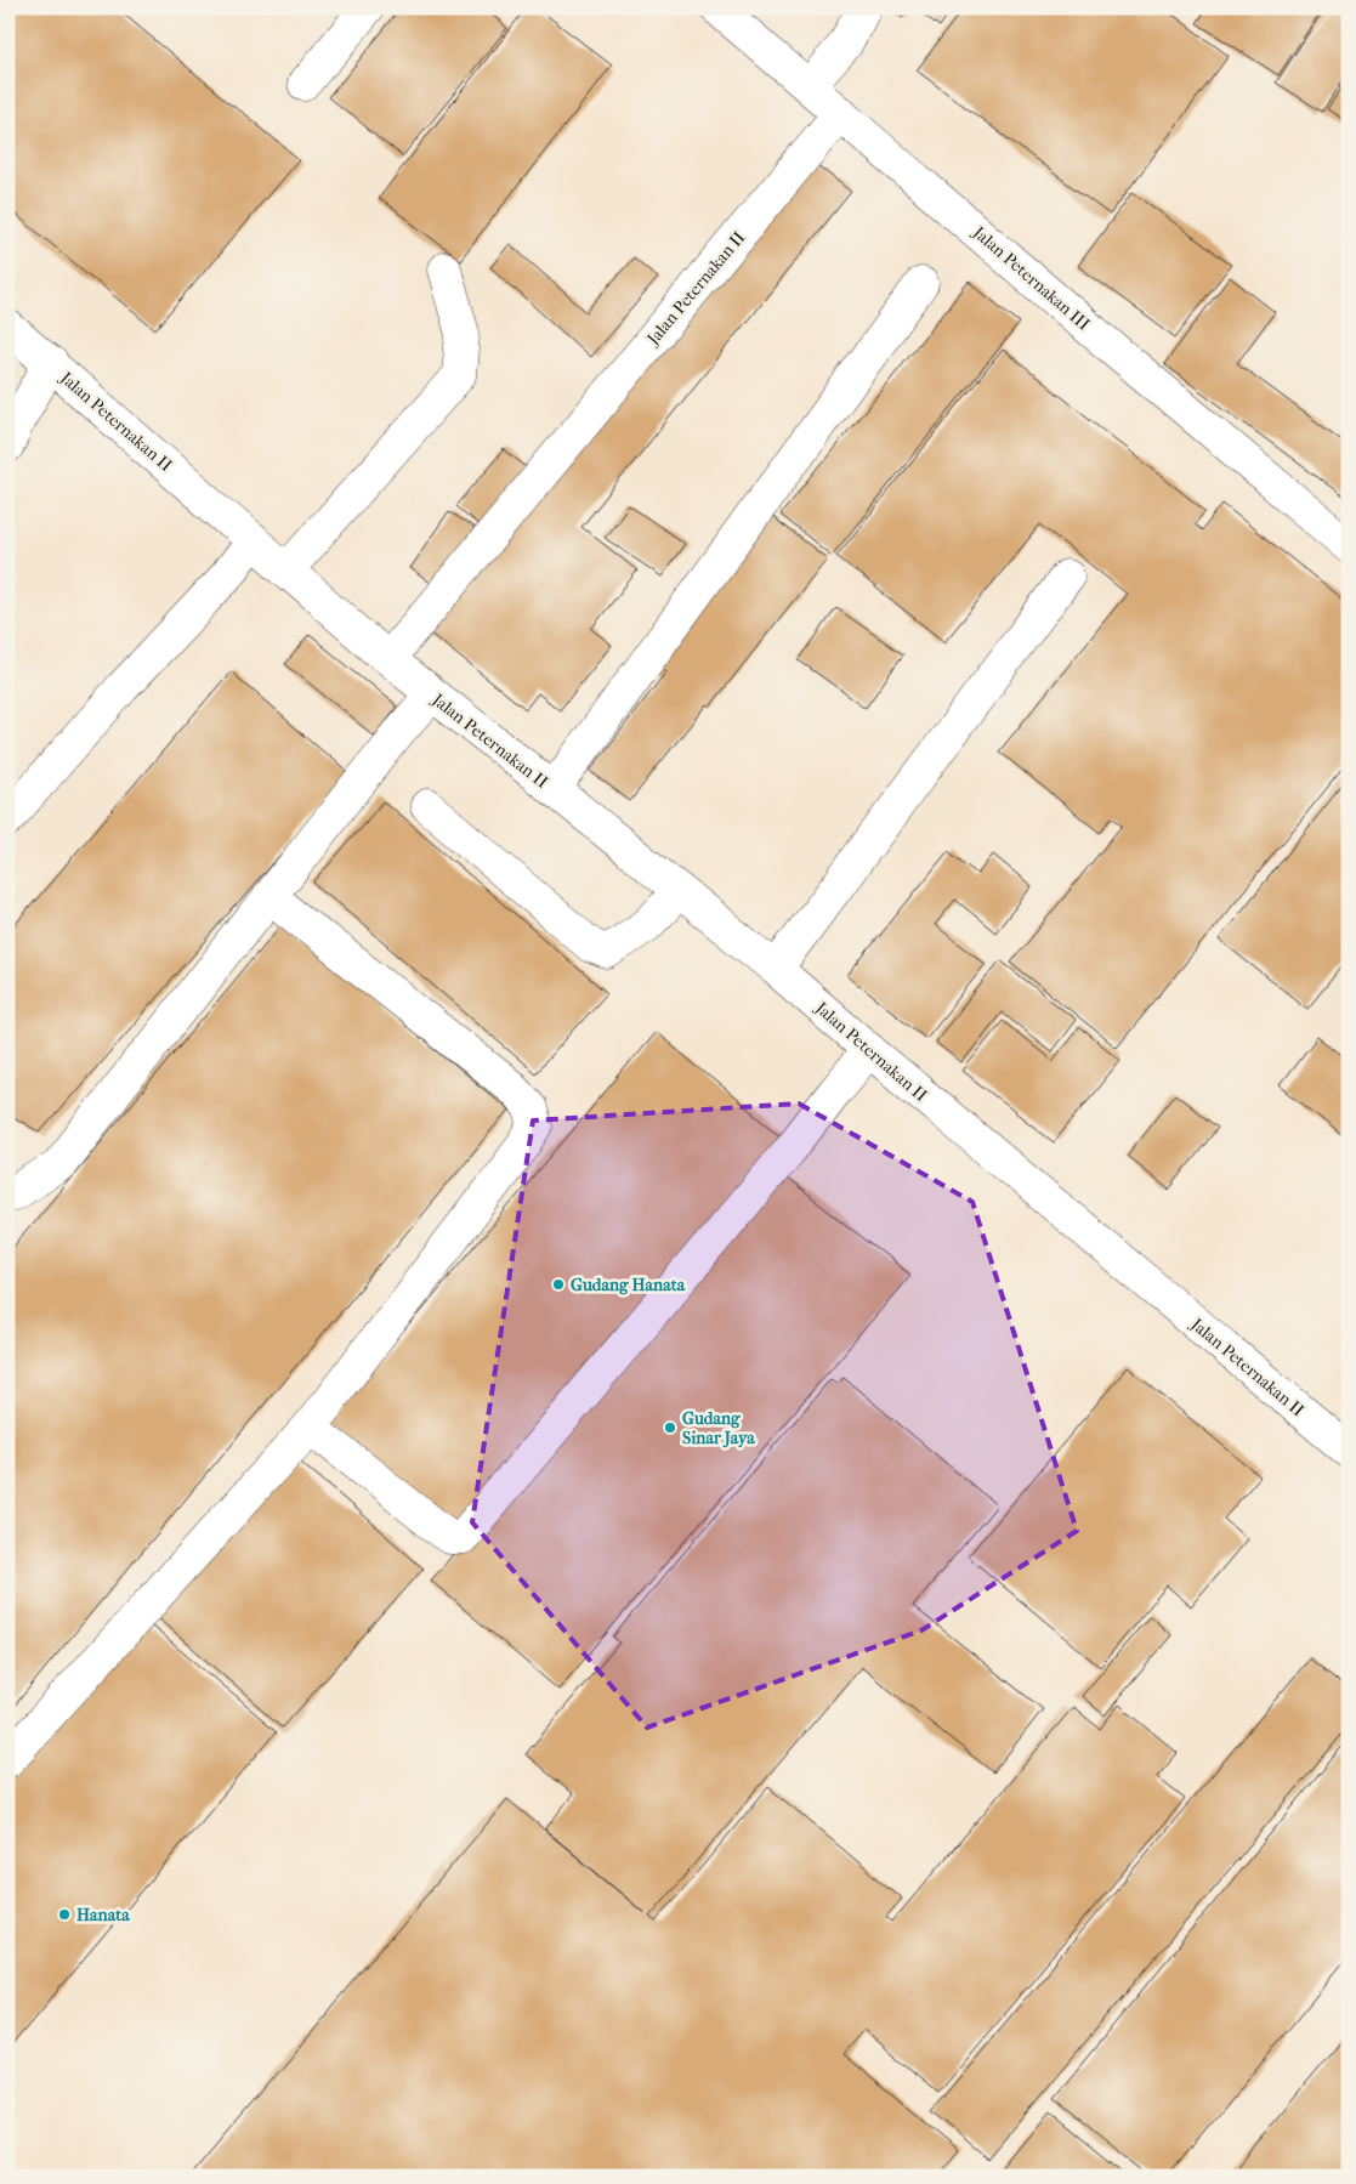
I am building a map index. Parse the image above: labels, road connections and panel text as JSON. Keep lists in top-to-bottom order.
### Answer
{
  "streets": {
    "street": ["Jalan Peternakan III", "Jalan Peternakan II"]
  },
  "crossings": [
    ["Jalan Peternakan III", "Jalan Peternakan II"]
  ],
  "places": ["Gudang Hanata", "Gudang Sinar Jaya", "Hanata"]
}
